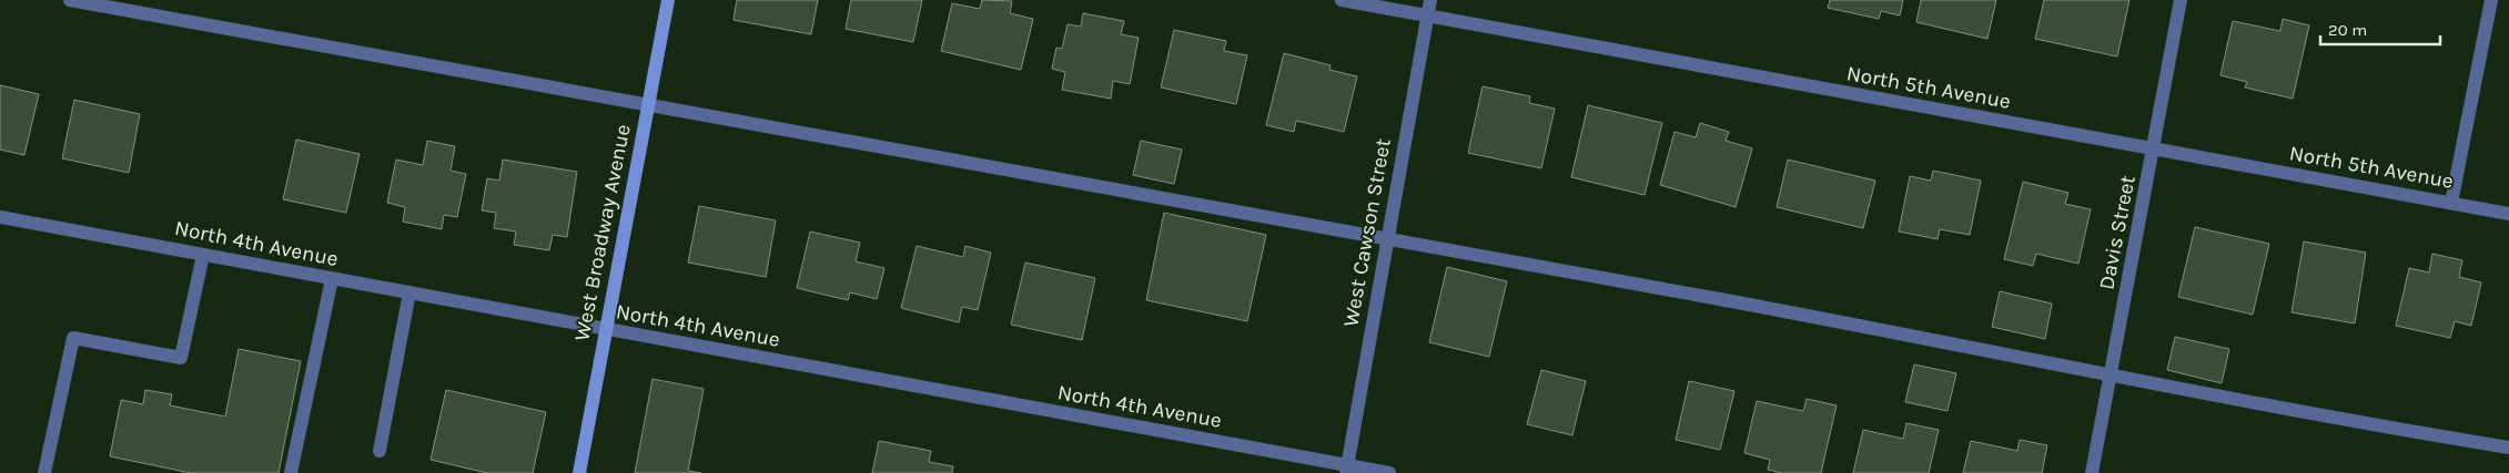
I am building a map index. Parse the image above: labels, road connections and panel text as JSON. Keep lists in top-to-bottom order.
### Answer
{
  "streets": {
    "main road": ["West Broadway Avenue"],
    "street": [
      "North 5th Avenue",
      "West Cawson Street",
      "Davis Street",
      "North 4th Avenue"
    ]
  },
  "crossings": [
    ["North 5th Avenue", "West Cawson Street"],
    ["North 5th Avenue", "Davis Street"],
    ["West Broadway Avenue", "North 4th Avenue"],
    ["West Cawson Street", "North 4th Avenue"]
  ],
  "scale_bar": "20 m"
}
